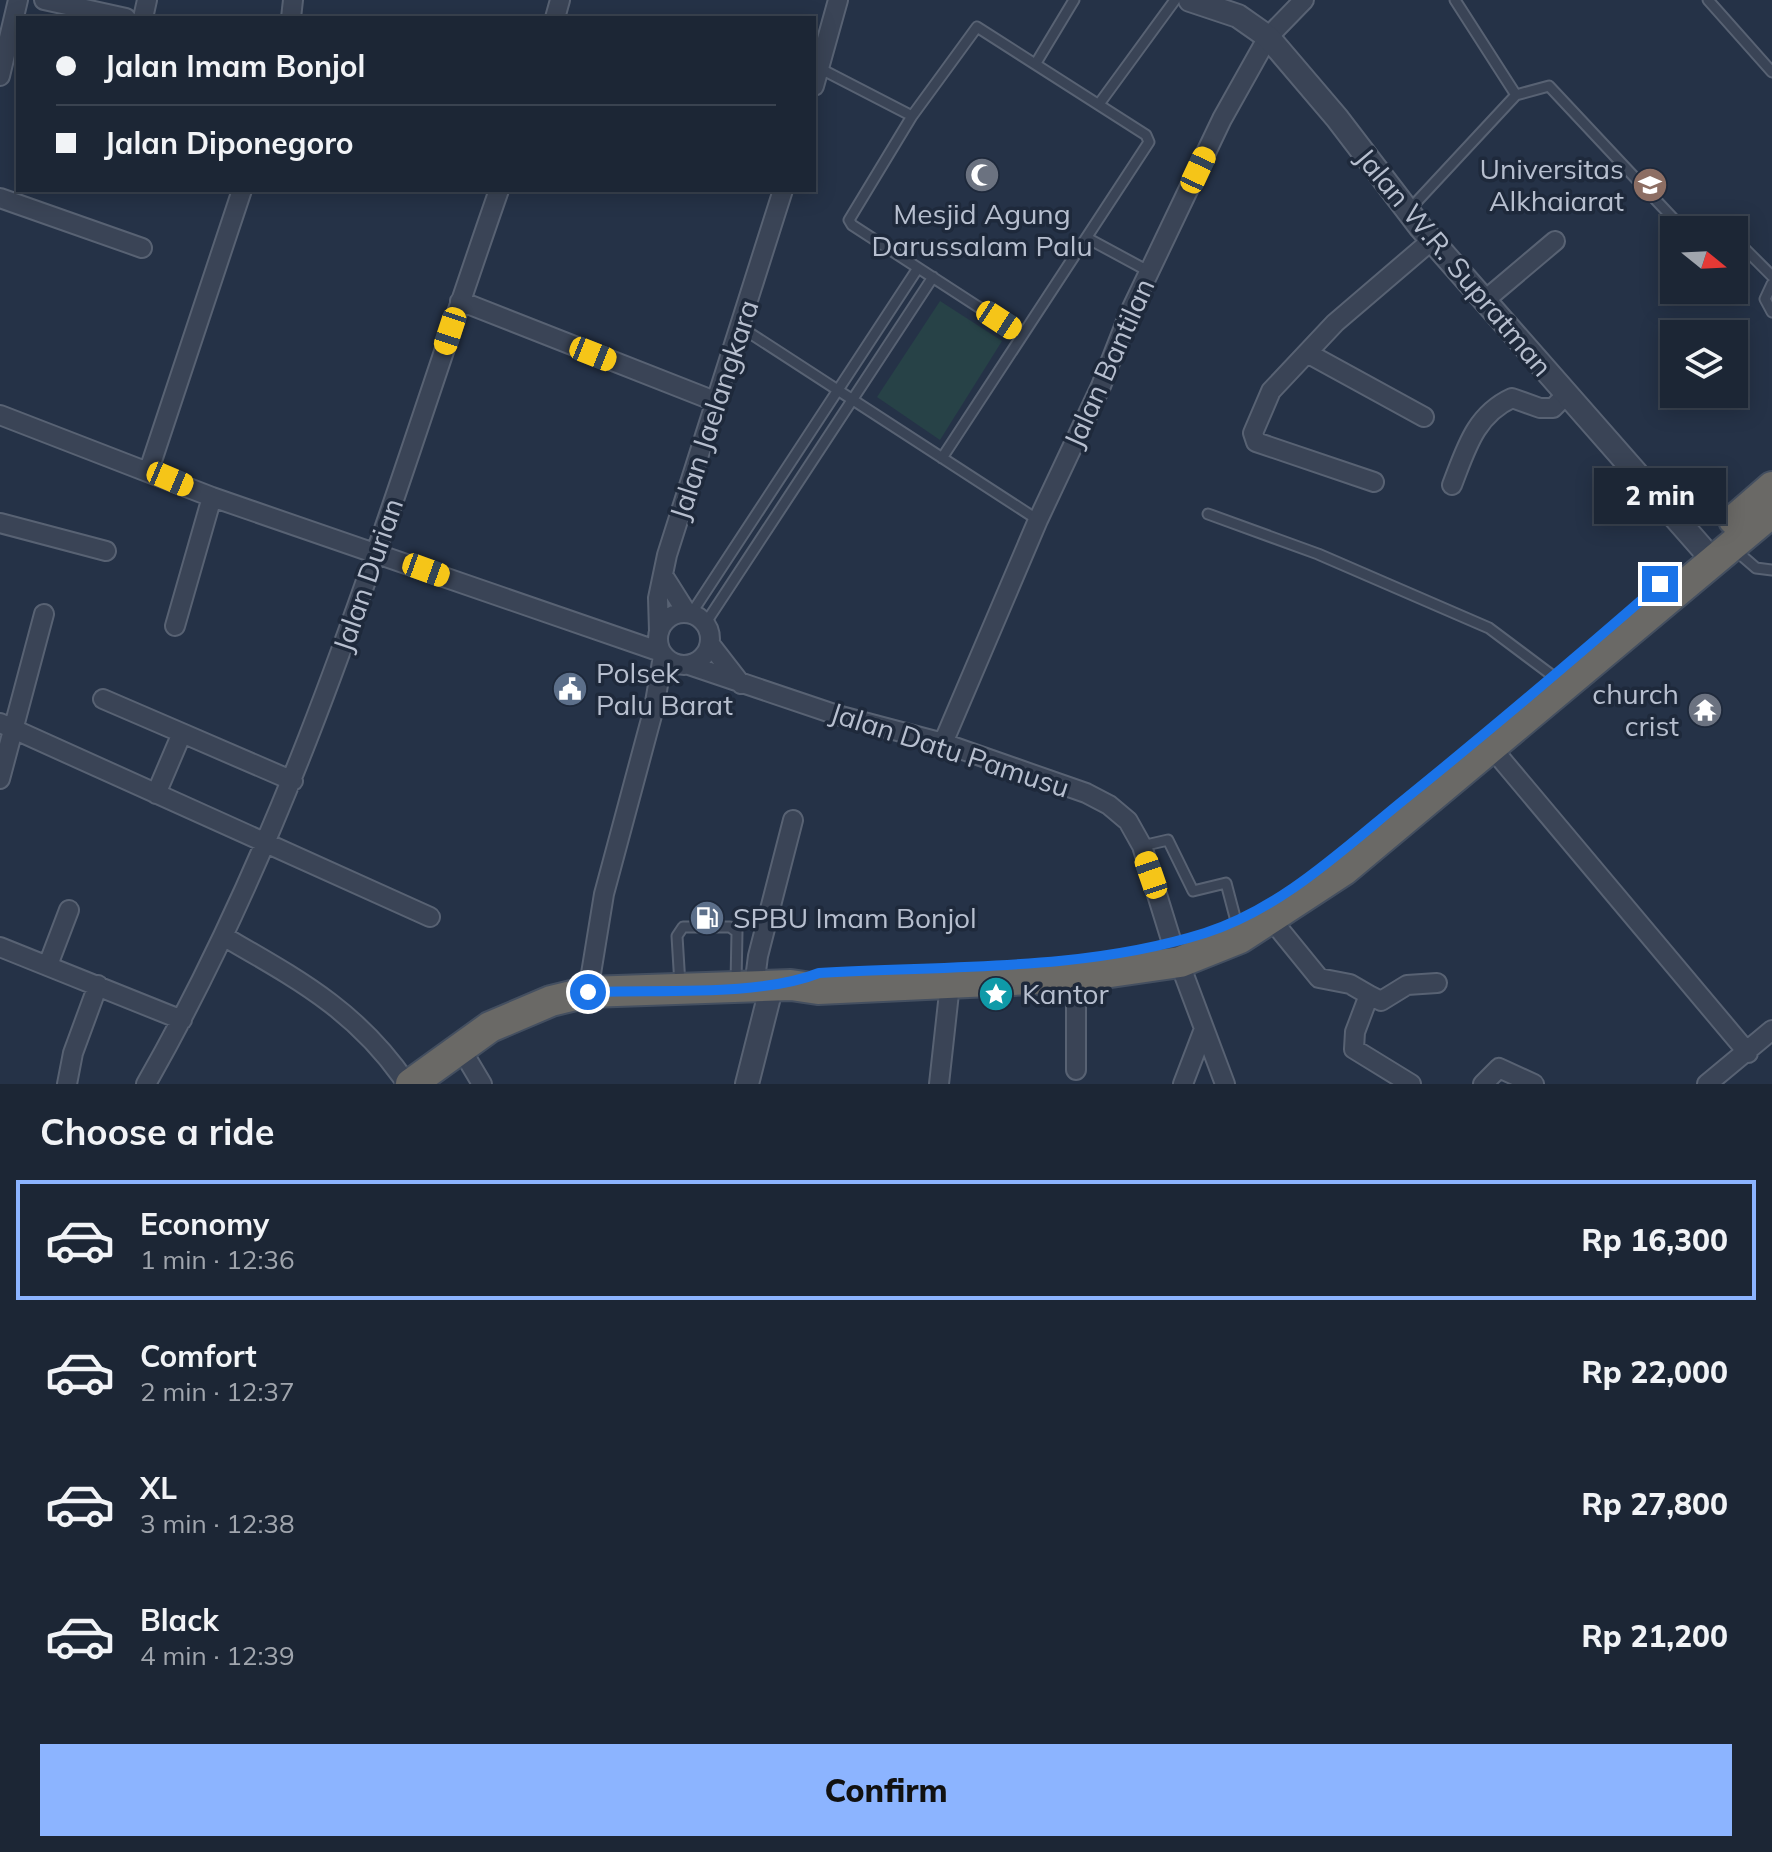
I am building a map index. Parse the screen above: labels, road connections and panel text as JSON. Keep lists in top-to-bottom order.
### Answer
{
  "streets": {
    "street": [
      "Jalan W.R. Supratman",
      "Jalan Bantilan",
      "Jalan Jaelangkara",
      "Jalan Durian",
      "Jalan Datu Pamusu"
    ]
  },
  "crossings": [
    ["Jalan W.R. Supratman", "Jalan Bantilan"],
    ["Jalan Bantilan", "Jalan Datu Pamusu"],
    ["Jalan Jaelangkara", "Jalan Datu Pamusu"],
    ["Jalan Durian", "Jalan Datu Pamusu"]
  ],
  "places": {
    "mosque": ["Mesjid Agung Darussalam Palu"],
    "school or university": ["Universitas Alkhaiarat"],
    "public building": ["Polsek Palu Barat"],
    "temple": ["church crist"],
    "fuel station": ["SPBU Imam Bonjol"],
    "place": ["Kantor"]
  },
  "north": "right",
  "page": {
    "banner": ["Jalan Imam Bonjol", "Jalan Diponegoro"],
    "bubble": "2 min",
    "heading": "Choose a ride",
    "list": [
      {
        "name": "Economy",
        "note": "1 min · 12:36",
        "value": "Rp 16,300"
      },
      {
        "name": "Comfort",
        "note": "2 min · 12:37",
        "value": "Rp 22,000"
      },
      {
        "name": "XL",
        "note": "3 min · 12:38",
        "value": "Rp 27,800"
      },
      {
        "name": "Black",
        "note": "4 min · 12:39",
        "value": "Rp 21,200"
      }
    ],
    "buttons": "Confirm"
  }
}
